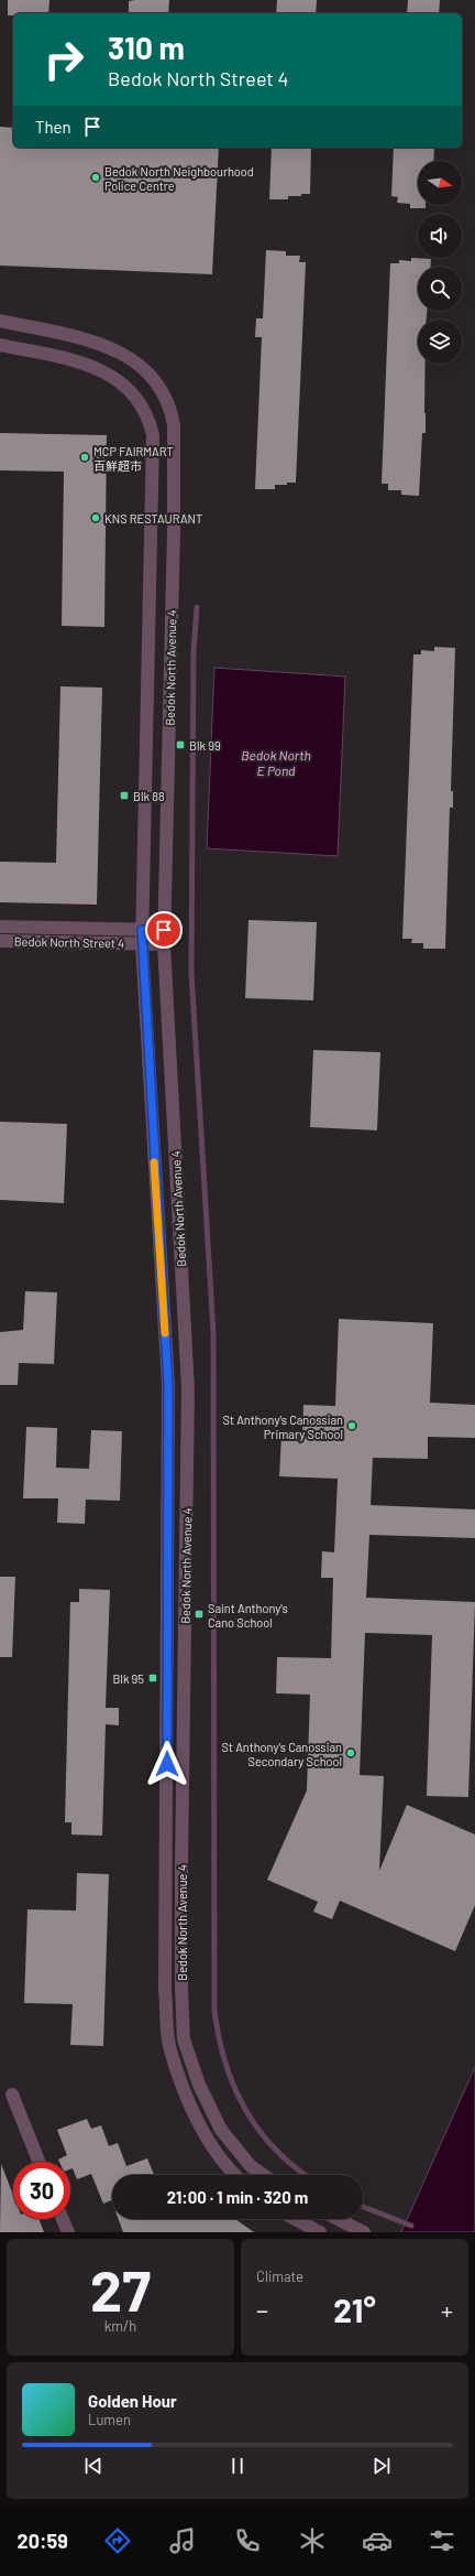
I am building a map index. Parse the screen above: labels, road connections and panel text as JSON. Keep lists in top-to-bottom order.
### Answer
{
  "streets": {
    "street": ["Bedok North Avenue 4", "Bedok North Street 4"]
  },
  "crossings": [
    ["Bedok North Avenue 4", "Bedok North Street 4"]
  ],
  "water": ["Bedok North E Pond"],
  "places": {
    "other": [
      "Bedok North Neighbourhood Police Centre",
      "MCP FAIRMART 百鮮超市",
      "KNS RESTAURANT",
      "St Anthony's Canossian Primary School",
      "St Anthony's Canossian Secondary School"
    ],
    "transit": [
      "Blk 99",
      "Blk 88",
      "Saint Anthony's Cano School",
      "Blk 95"
    ]
  },
  "north": "right",
  "page": {
    "turn": ["310 m", "Bedok North Street 4"],
    "then": "Then",
    "limit": "30",
    "trip": "21:00 · 1 min · 320 m",
    "tile": [
      ["27", "km/h"],
      "Climate"
    ],
    "heat": ["−", "21°", "+"],
    "song": ["Golden Hour", "Lumen"],
    "tabs": "20:59"
  }
}
